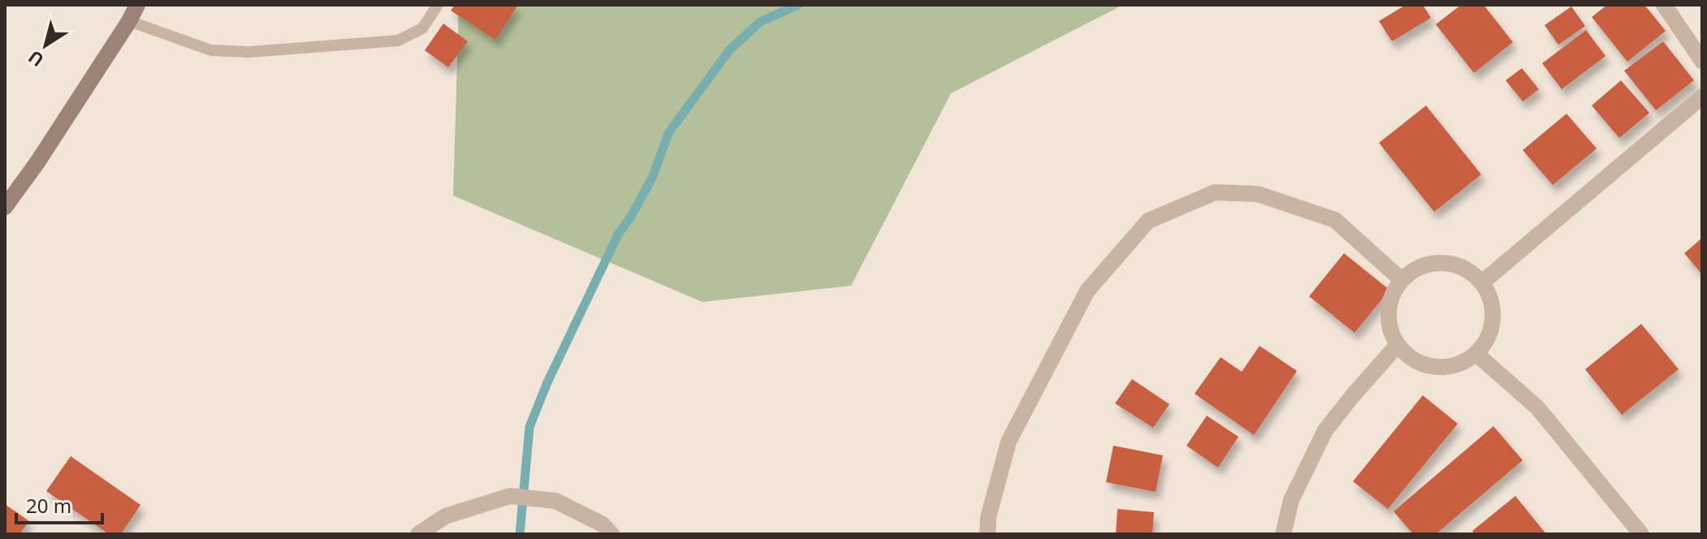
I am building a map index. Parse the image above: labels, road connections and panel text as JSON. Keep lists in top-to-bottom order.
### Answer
{
  "scale_bar": "20 m",
  "north": "bottom left"
}
